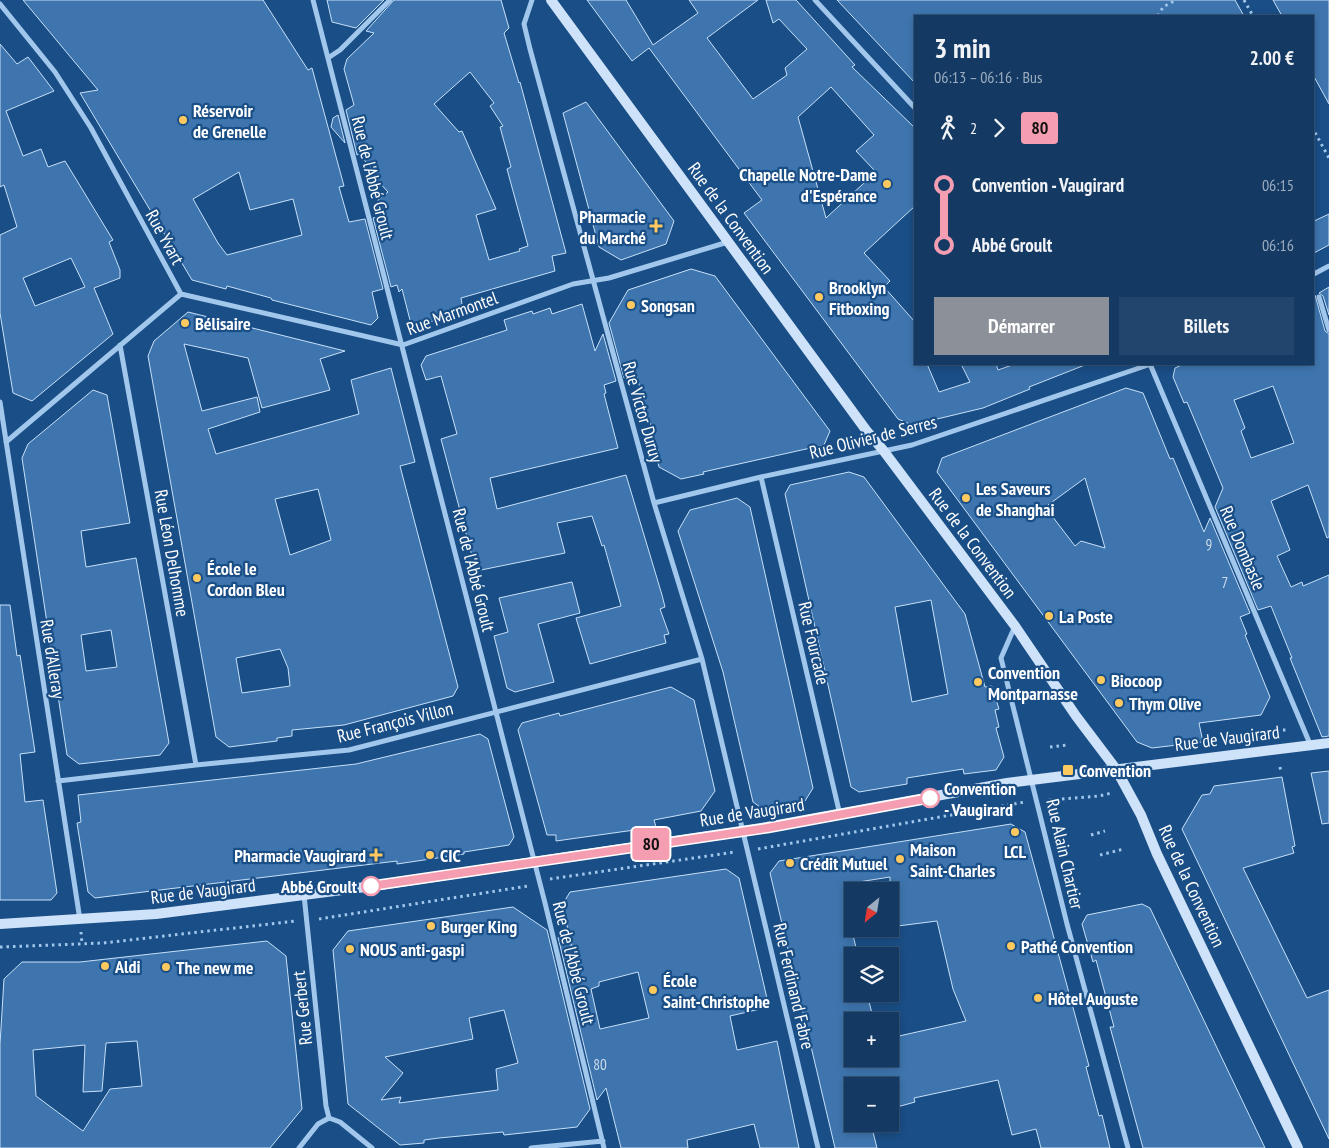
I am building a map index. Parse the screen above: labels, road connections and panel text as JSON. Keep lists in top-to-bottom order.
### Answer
{
  "streets": {
    "main road": ["Rue de la Convention", "Rue de Vaugirard"],
    "street": [
      "Rue de l'Abbé Groult",
      "Rue Yvart",
      "Rue Marmontel",
      "Rue Victor Duruy",
      "Rue Olivier de Serres",
      "Rue Dombasle",
      "Rue Léon Delhomme",
      "Rue Fourcade",
      "Rue d'Alleray",
      "Rue François Villon",
      "Rue Alain Chartier",
      "Rue Ferdinand Fabre",
      "Rue Gerbert"
    ]
  },
  "crossings": [
    ["Rue de l'Abbé Groult", "Rue Marmontel"],
    ["Rue de l'Abbé Groult", "Rue François Villon"],
    ["Rue de l'Abbé Groult", "Rue de Vaugirard"],
    ["Rue de la Convention", "Rue Marmontel"],
    ["Rue de la Convention", "Rue Olivier de Serres"],
    ["Rue de la Convention", "Rue de Vaugirard"],
    ["Rue de la Convention", "Rue Alain Chartier"],
    ["Rue Yvart", "Rue Marmontel"],
    ["Rue Marmontel", "Rue Victor Duruy"],
    ["Rue Victor Duruy", "Rue Olivier de Serres"],
    ["Rue Victor Duruy", "Rue François Villon"],
    ["Rue Victor Duruy", "Rue de Vaugirard"],
    ["Rue Victor Duruy", "Rue Ferdinand Fabre"],
    ["Rue Olivier de Serres", "Rue Fourcade"],
    ["Rue Dombasle", "Rue de Vaugirard"],
    ["Rue Léon Delhomme", "Rue François Villon"],
    ["Rue Fourcade", "Rue de Vaugirard"],
    ["Rue d'Alleray", "Rue François Villon"],
    ["Rue d'Alleray", "Rue de Vaugirard"],
    ["Rue de Vaugirard", "Rue Alain Chartier"],
    ["Rue de Vaugirard", "Rue Ferdinand Fabre"],
    ["Rue de Vaugirard", "Rue Gerbert"]
  ],
  "places": {
    "other": [
      "Réservoir de Grenelle",
      "Chapelle Notre-Dame d'Espérance",
      "Brooklyn Fitboxing",
      "Songsan",
      "Bélisaire",
      "Les Saveurs de Shanghai",
      "École le Cordon Bleu",
      "La Poste",
      "Biocoop",
      "Convention Montparnasse",
      "Thym Olive",
      "Convention - Vaugirard",
      "LCL",
      "CIC",
      "Maison Saint-Charles",
      "Crédit Mutuel",
      "Abbé Groult",
      "Burger King",
      "Pathé Convention",
      "NOUS anti-gaspi",
      "Aldi",
      "The new me",
      "École Saint-Christophe",
      "Hôtel Auguste"
    ],
    "health": ["Pharmacie du Marché", "Pharmacie Vaugirard"],
    "transit": ["Convention"]
  },
  "lines": ["bus line 80"],
  "house_numbers": ["9", "7", "80"],
  "north": "bottom left",
  "page": {
    "on_map": "80",
    "heading": ["3 min", "06:13 – 06:16 · Bus", "2.00 €"],
    "legs": ["2", "80"],
    "list": [
      {
        "name": "Convention - Vaugirard",
        "value": "06:15"
      },
      {
        "name": "Abbé Groult",
        "value": "06:16"
      }
    ],
    "buttons": ["Démarrer", "Billets"],
    "map_buttons": ["+", "−"]
  }
}
